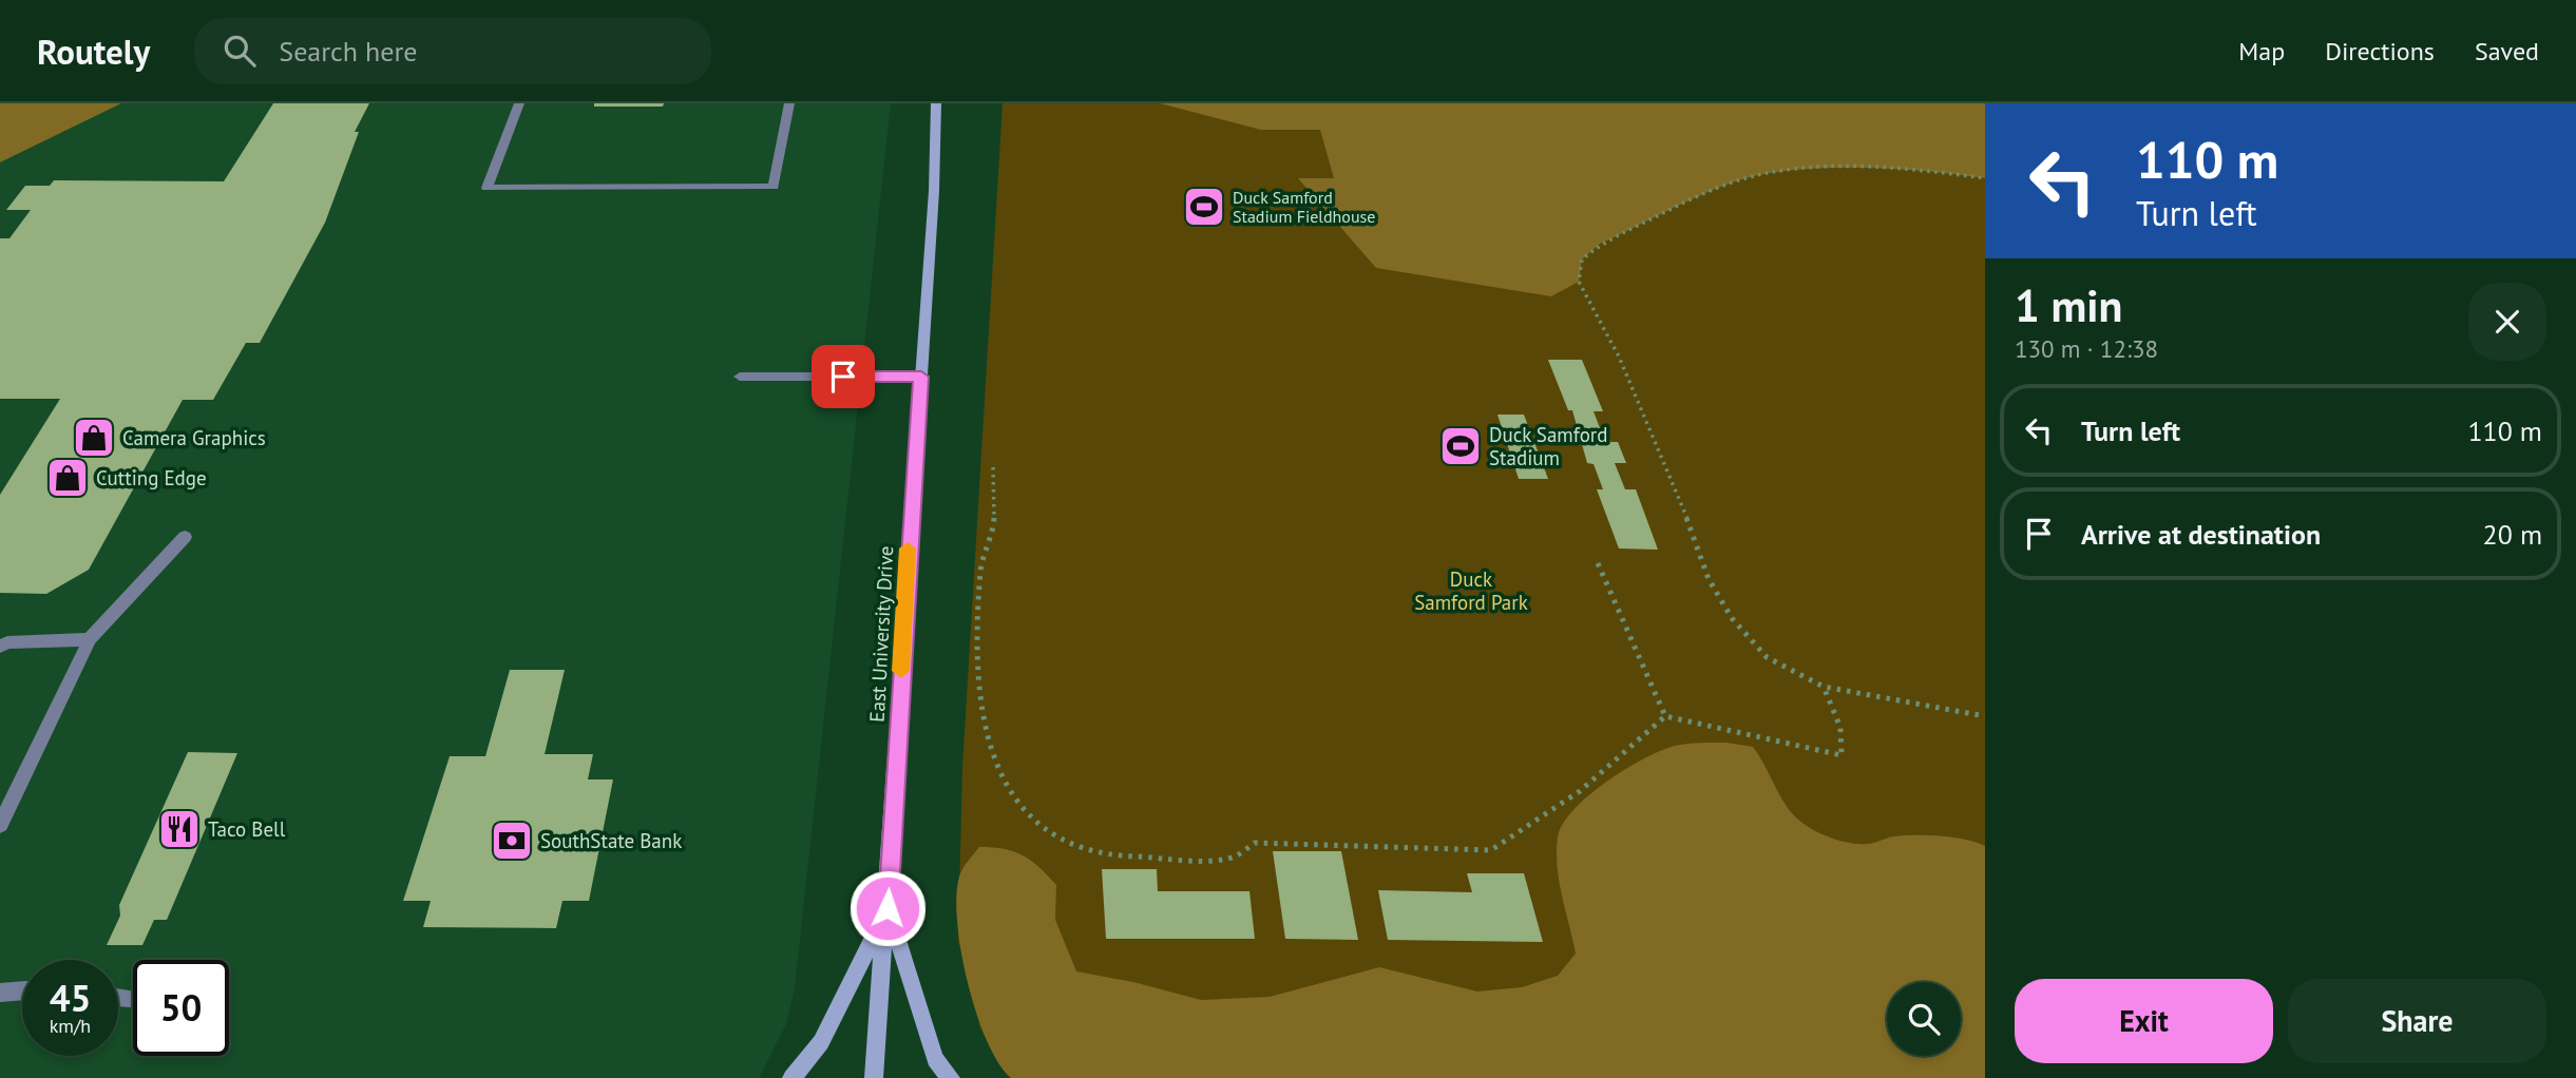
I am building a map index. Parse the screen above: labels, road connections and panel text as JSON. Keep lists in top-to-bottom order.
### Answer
{
  "streets": {
    "main road": ["East University Drive"]
  },
  "parks": ["Duck Samford Park"],
  "places": {
    "sports": ["Duck Samford Stadium Fieldhouse", "Duck Samford Stadium"],
    "shop": ["Camera Graphics", "Cutting Edge"],
    "restaurant": ["Taco Bell"],
    "bank": ["SouthState Bank"]
  },
  "page": {
    "header": "Routely",
    "search": "Search here",
    "nav": ["Map", "Directions", "Saved"],
    "turn": ["110 m", "Turn left"],
    "heading": ["1 min", "130 m · 12:38"],
    "list": [
      {
        "name": "Turn left",
        "value": "110 m"
      },
      {
        "name": "Arrive at destination",
        "value": "20 m"
      }
    ],
    "speed": "45 km/h",
    "limit": "50",
    "buttons": ["Exit", "Share"]
  }
}
